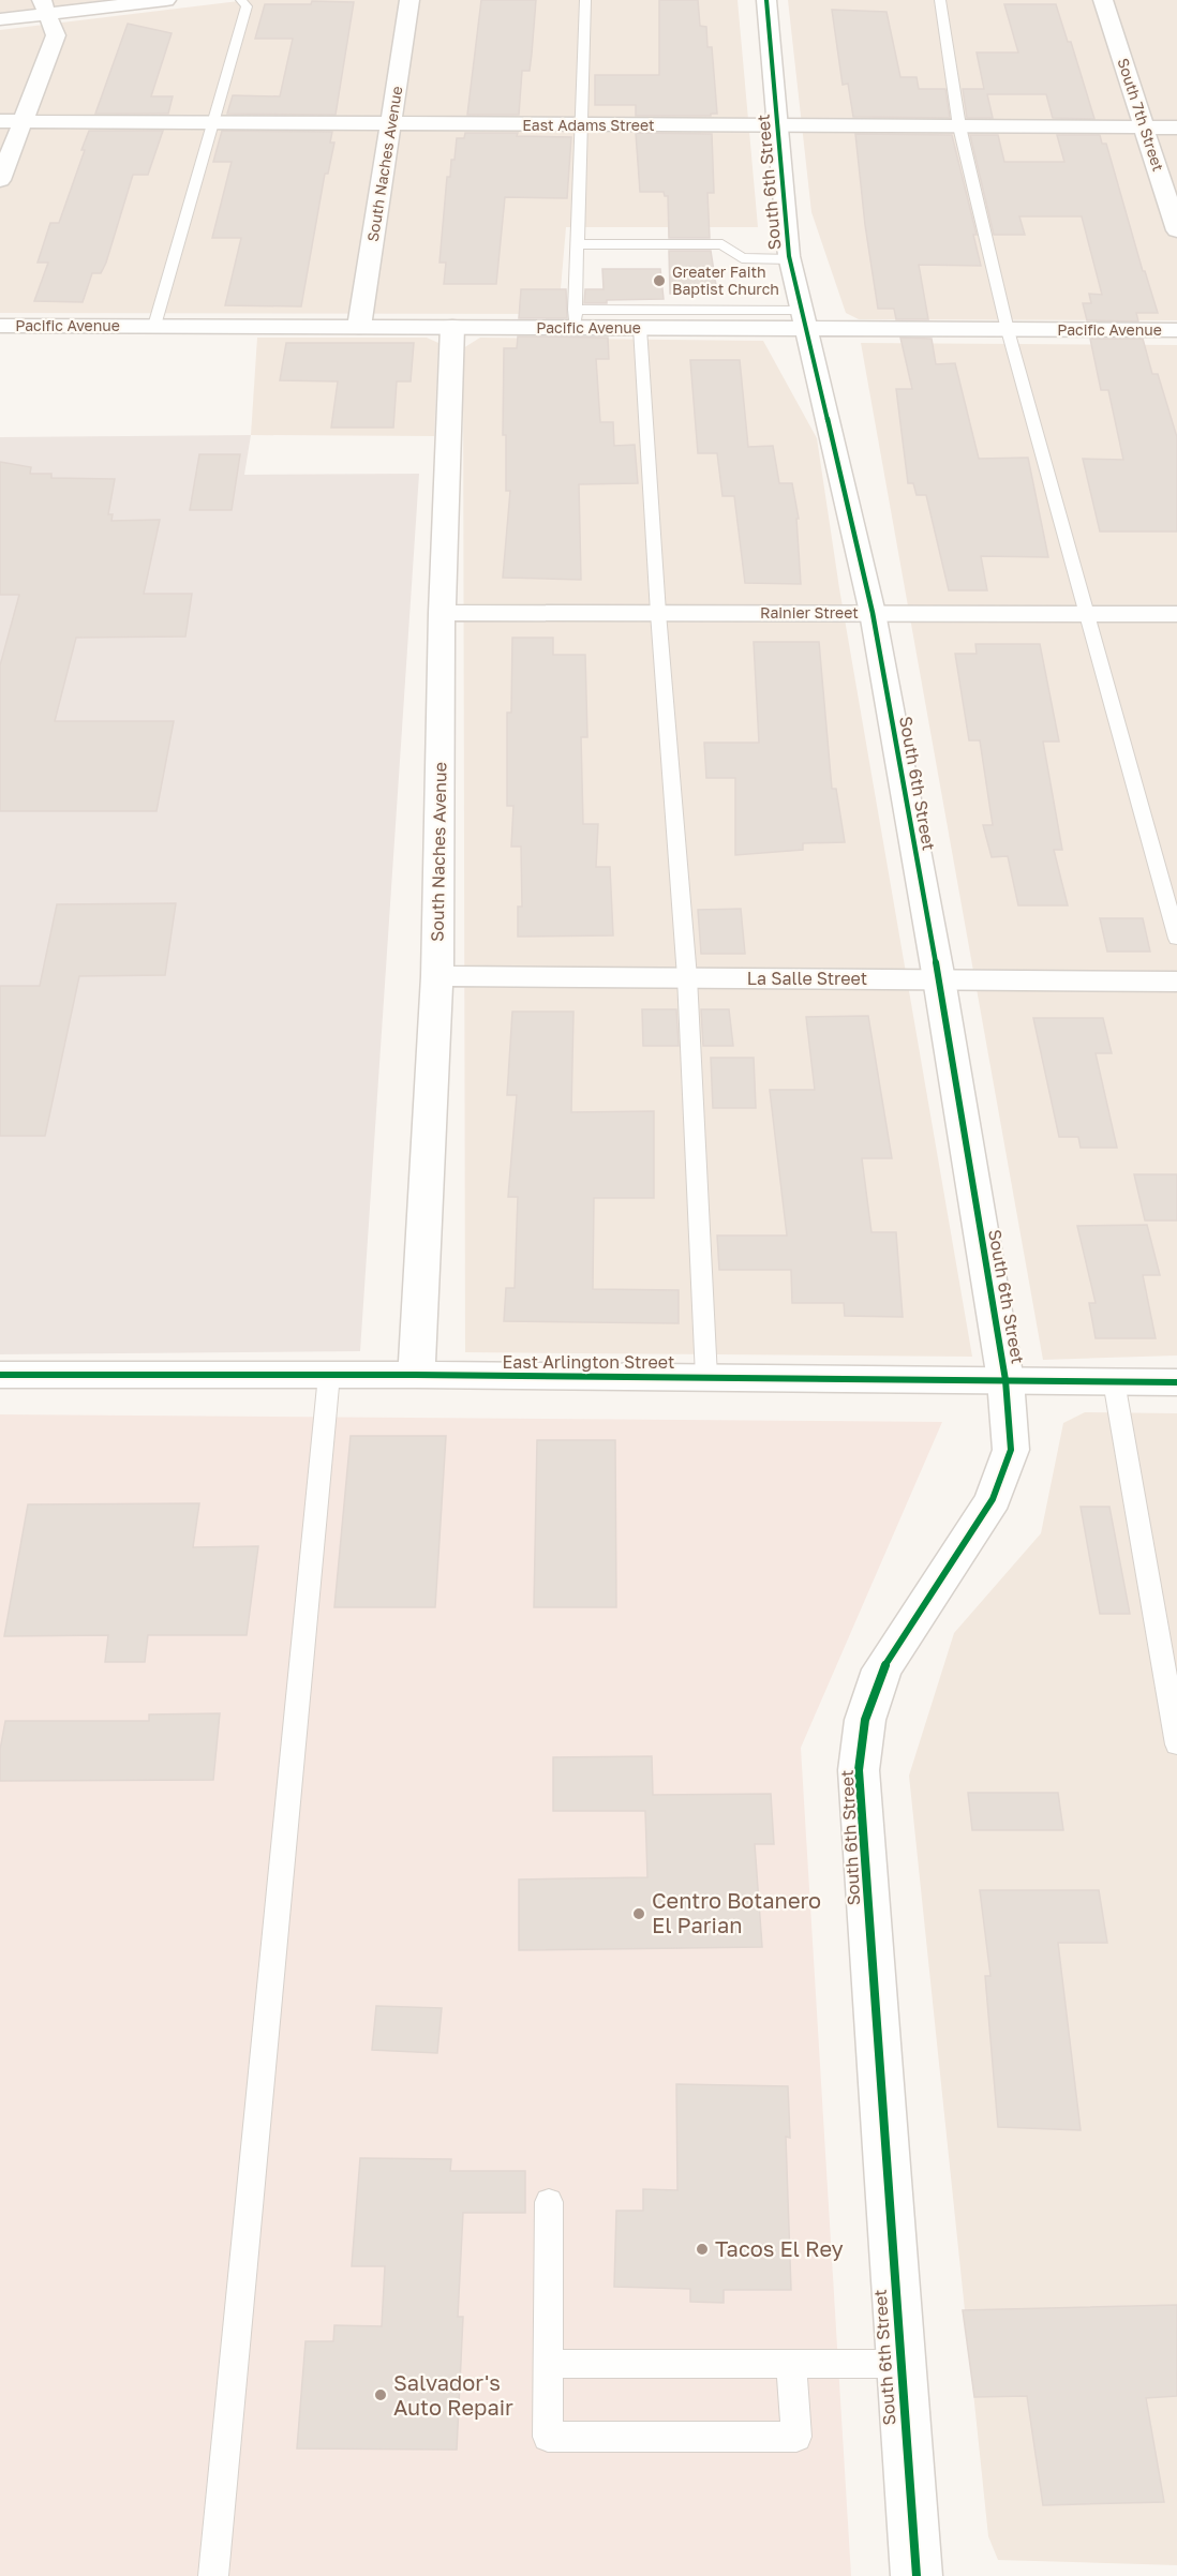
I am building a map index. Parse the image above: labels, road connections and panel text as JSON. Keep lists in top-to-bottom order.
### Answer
{
  "streets": {
    "street": [
      "South 7th Street",
      "East Adams Street",
      "South Naches Avenue",
      "South 6th Street",
      "Pacific Avenue",
      "Rainier Street",
      "La Salle Street",
      "East Arlington Street"
    ]
  },
  "crossings": [
    ["South 7th Street", "East Adams Street"],
    ["East Adams Street", "South Naches Avenue"],
    ["East Adams Street", "South 6th Street"],
    ["South Naches Avenue", "Pacific Avenue"],
    ["South Naches Avenue", "Rainier Street"],
    ["South Naches Avenue", "La Salle Street"],
    ["South Naches Avenue", "East Arlington Street"],
    ["South 6th Street", "Pacific Avenue"],
    ["South 6th Street", "Rainier Street"],
    ["South 6th Street", "La Salle Street"],
    ["South 6th Street", "East Arlington Street"]
  ],
  "places": [
    "Greater Faith Baptist Church",
    "Centro Botanero El Parian",
    "Tacos El Rey",
    "Salvador's Auto Repair"
  ]
}
